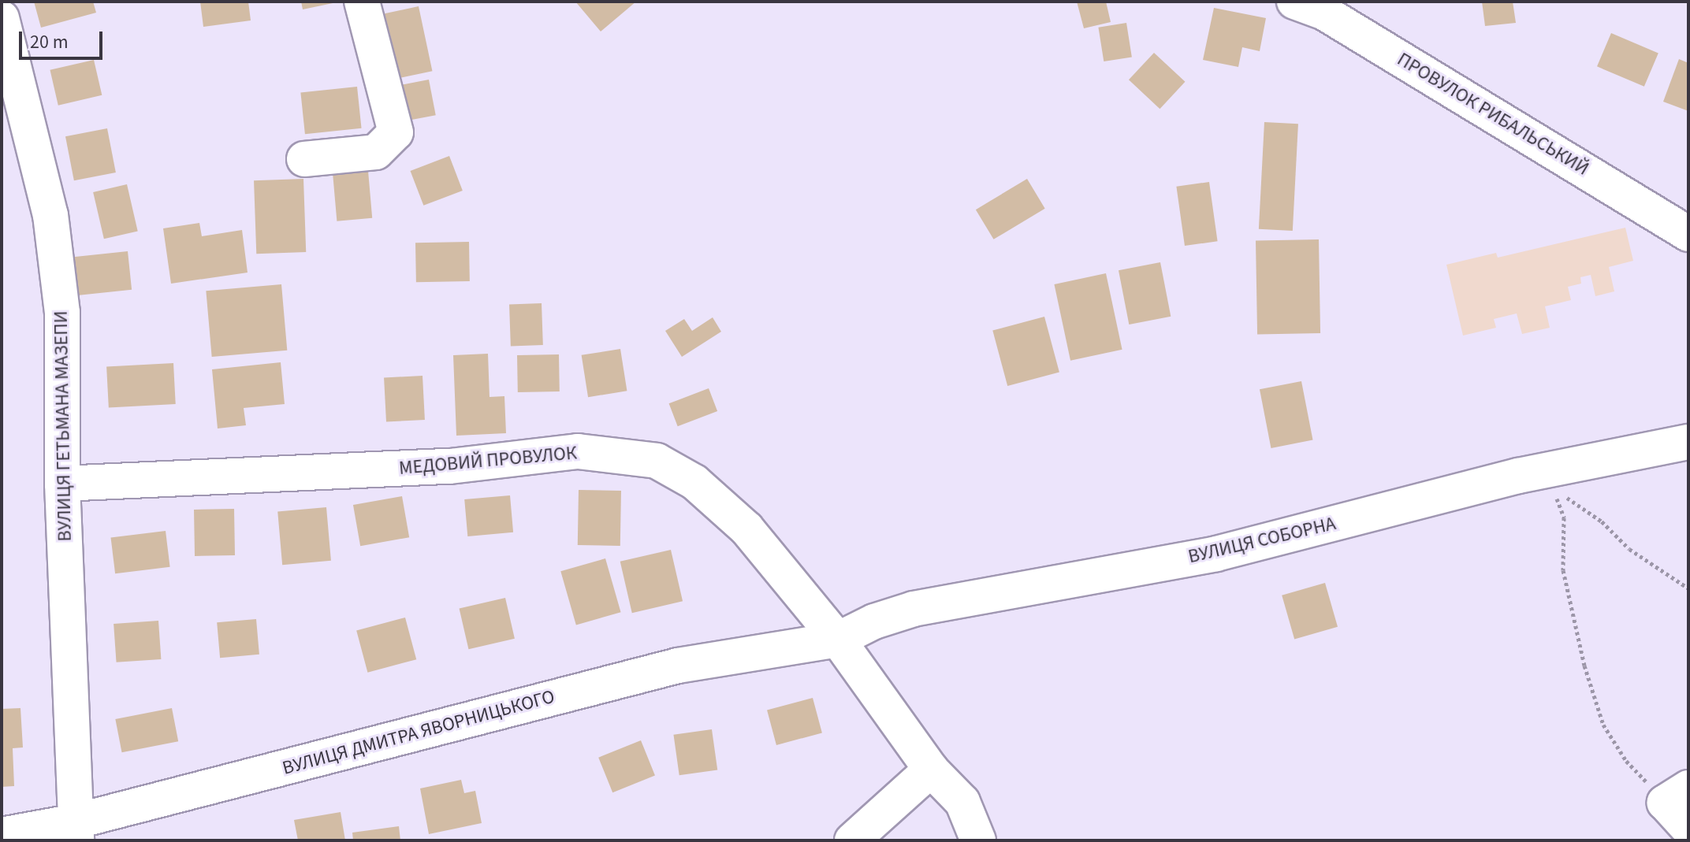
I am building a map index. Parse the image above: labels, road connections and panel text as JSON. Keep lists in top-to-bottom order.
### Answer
{
  "streets": {
    "street": [
      "ПРОВУЛОК РИБАЛЬСЬКИЙ",
      "ВУЛИЦЯ ГЕТЬМАНА МАЗЕПИ",
      "МЕДОВИЙ ПРОВУЛОК",
      "ВУЛИЦЯ СОБОРНА",
      "ВУЛИЦЯ ДМИТРА ЯВОРНИЦЬКОГО"
    ]
  },
  "crossings": [
    ["ВУЛИЦЯ ГЕТЬМАНА МАЗЕПИ", "МЕДОВИЙ ПРОВУЛОК"],
    ["ВУЛИЦЯ ГЕТЬМАНА МАЗЕПИ", "ВУЛИЦЯ ДМИТРА ЯВОРНИЦЬКОГО"],
    ["МЕДОВИЙ ПРОВУЛОК", "ВУЛИЦЯ СОБОРНА"],
    ["МЕДОВИЙ ПРОВУЛОК", "ВУЛИЦЯ ДМИТРА ЯВОРНИЦЬКОГО"],
    ["ВУЛИЦЯ СОБОРНА", "ВУЛИЦЯ ДМИТРА ЯВОРНИЦЬКОГО"]
  ],
  "scale_bar": "20 m"
}
